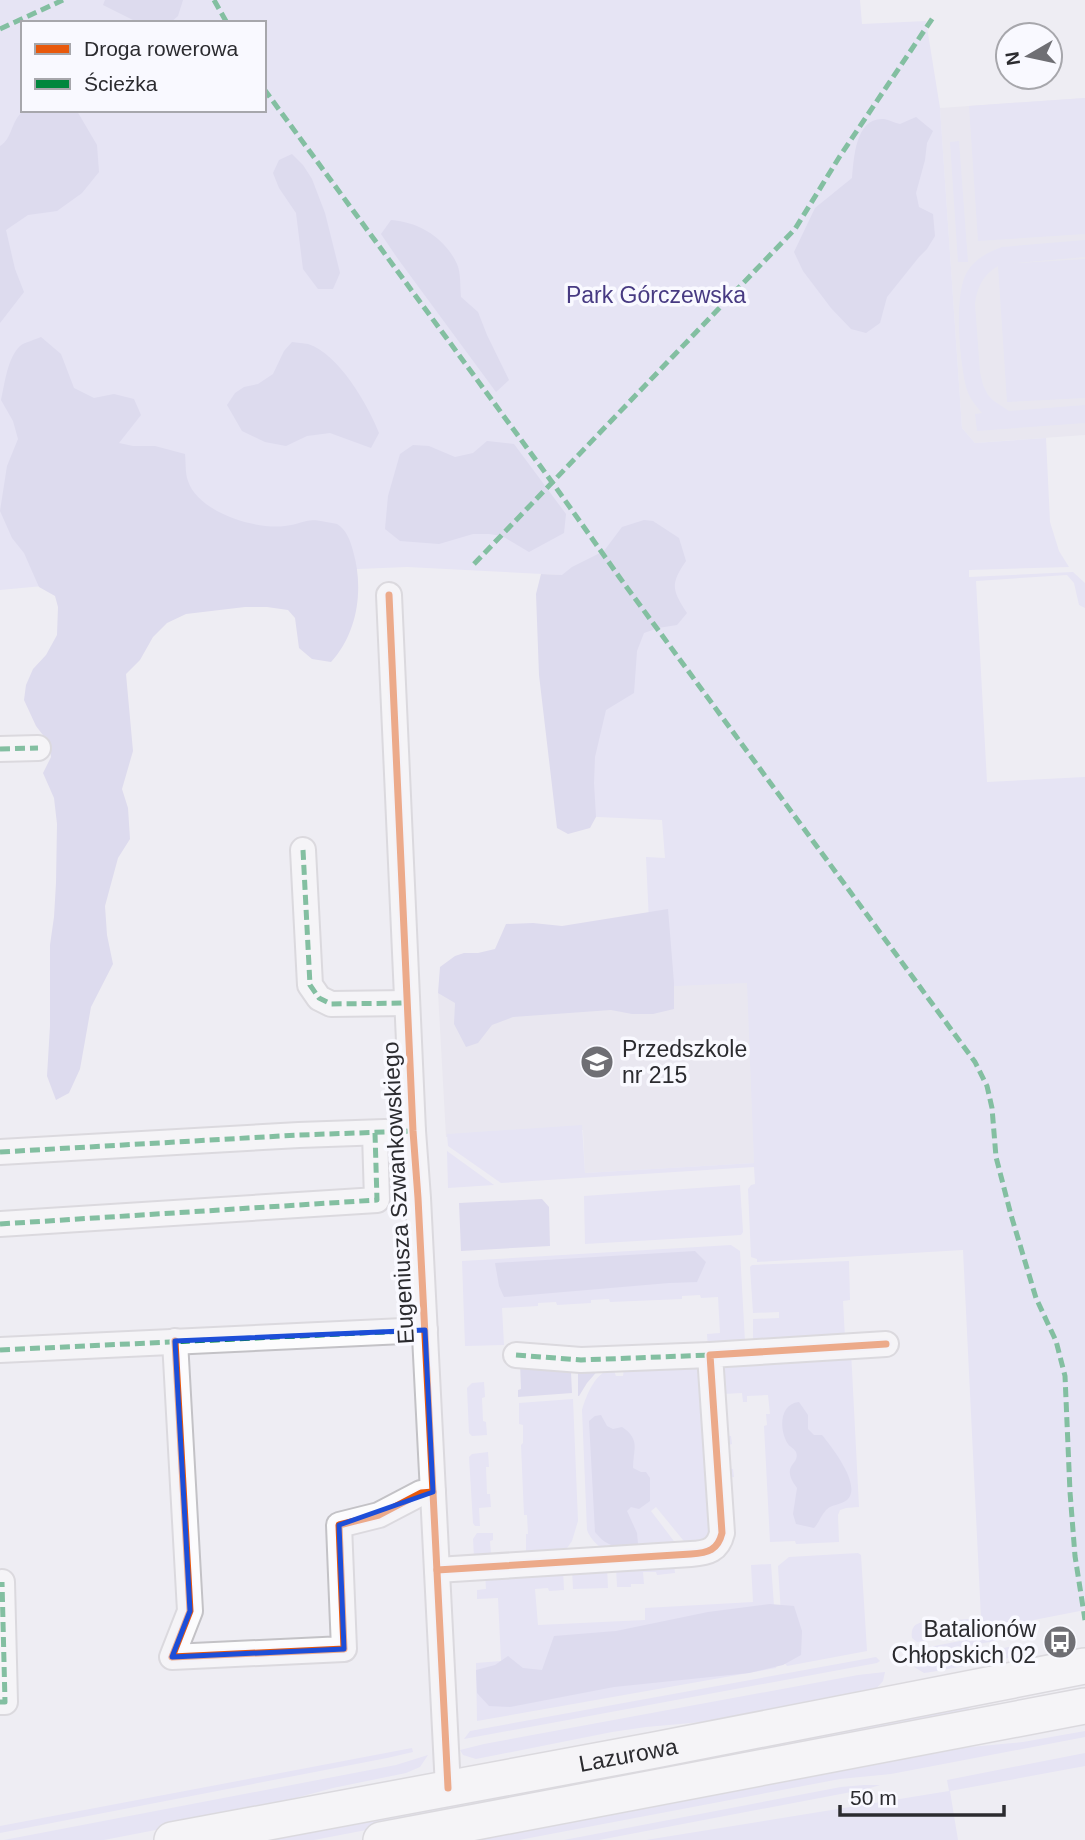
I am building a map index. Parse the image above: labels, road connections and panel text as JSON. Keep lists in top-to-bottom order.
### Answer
{
  "streets": {
    "main road": ["Lazurowa"],
    "street": ["Eugeniusza Szwankowskiego"]
  },
  "crossings": [
    ["Eugeniusza Szwankowskiego", "Lazurowa"]
  ],
  "parks": ["Park Górczewska"],
  "places": {
    "school or university": ["Przedszkole nr 215"],
    "bus stop": ["Batalionów Chłopskich 02"]
  },
  "legend": ["Droga rowerowa", "Ścieżka"],
  "scale_bar": "50 m",
  "north": "left"
}
